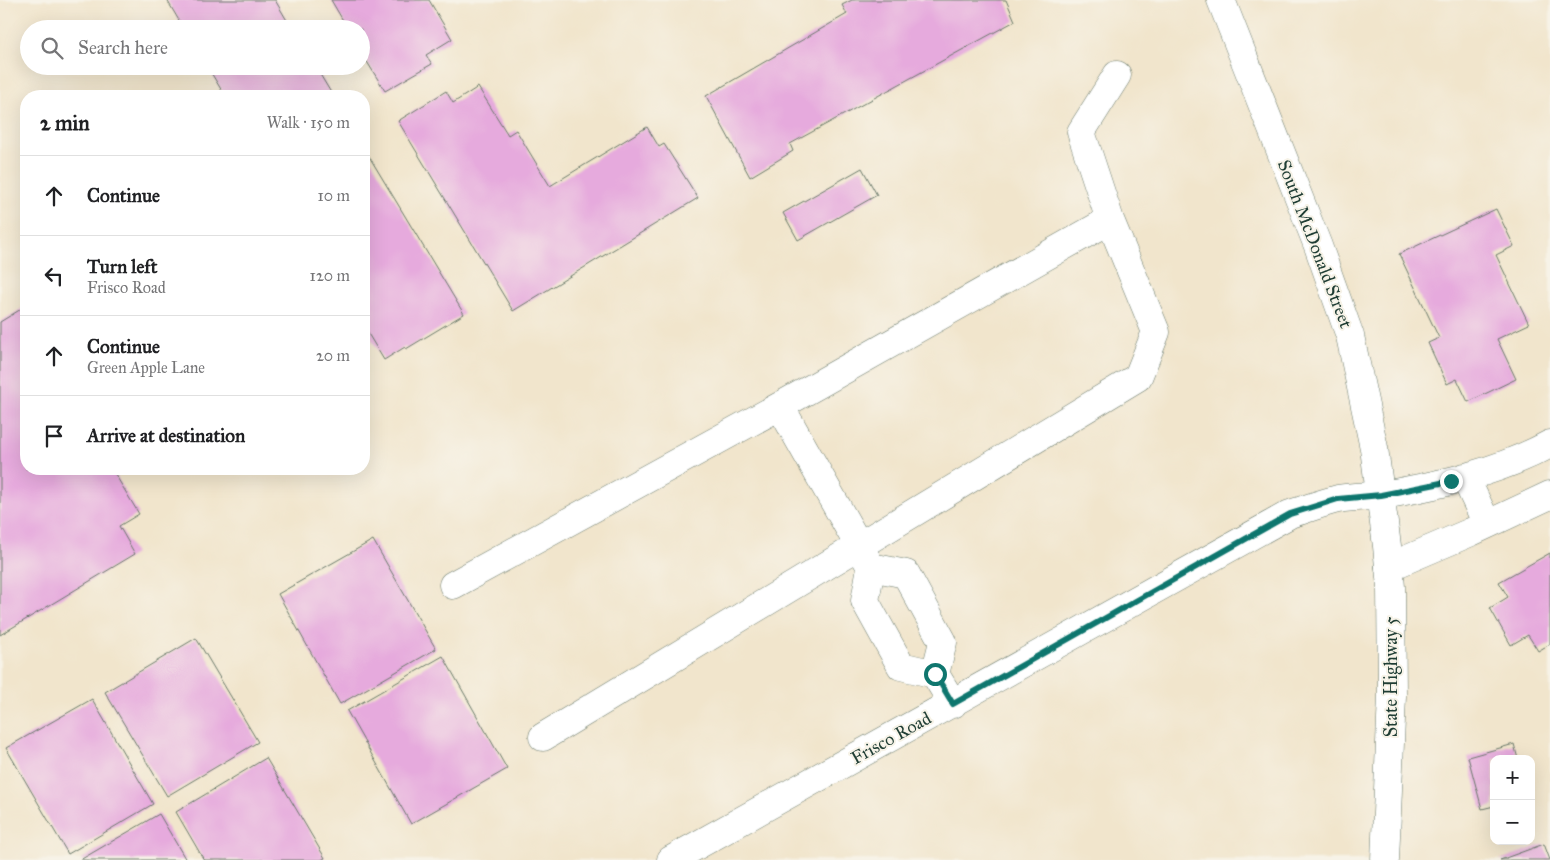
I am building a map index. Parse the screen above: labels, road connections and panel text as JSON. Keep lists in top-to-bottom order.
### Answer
{
  "streets": {
    "street": ["South McDonald Street", "State Highway 5", "Frisco Road"]
  },
  "crossings": [
    ["South McDonald Street", "State Highway 5"],
    ["South McDonald Street", "Frisco Road"],
    ["State Highway 5", "Frisco Road"]
  ],
  "page": {
    "search": "Search here",
    "heading": ["2 min", "Walk · 150 m"],
    "list": [
      ["Continue", "10 m"],
      ["Turn left", "Frisco Road", "120 m"],
      ["Continue", "Green Apple Lane", "20 m"],
      "Arrive at destination"
    ],
    "map_buttons": ["+", "−"]
  }
}
